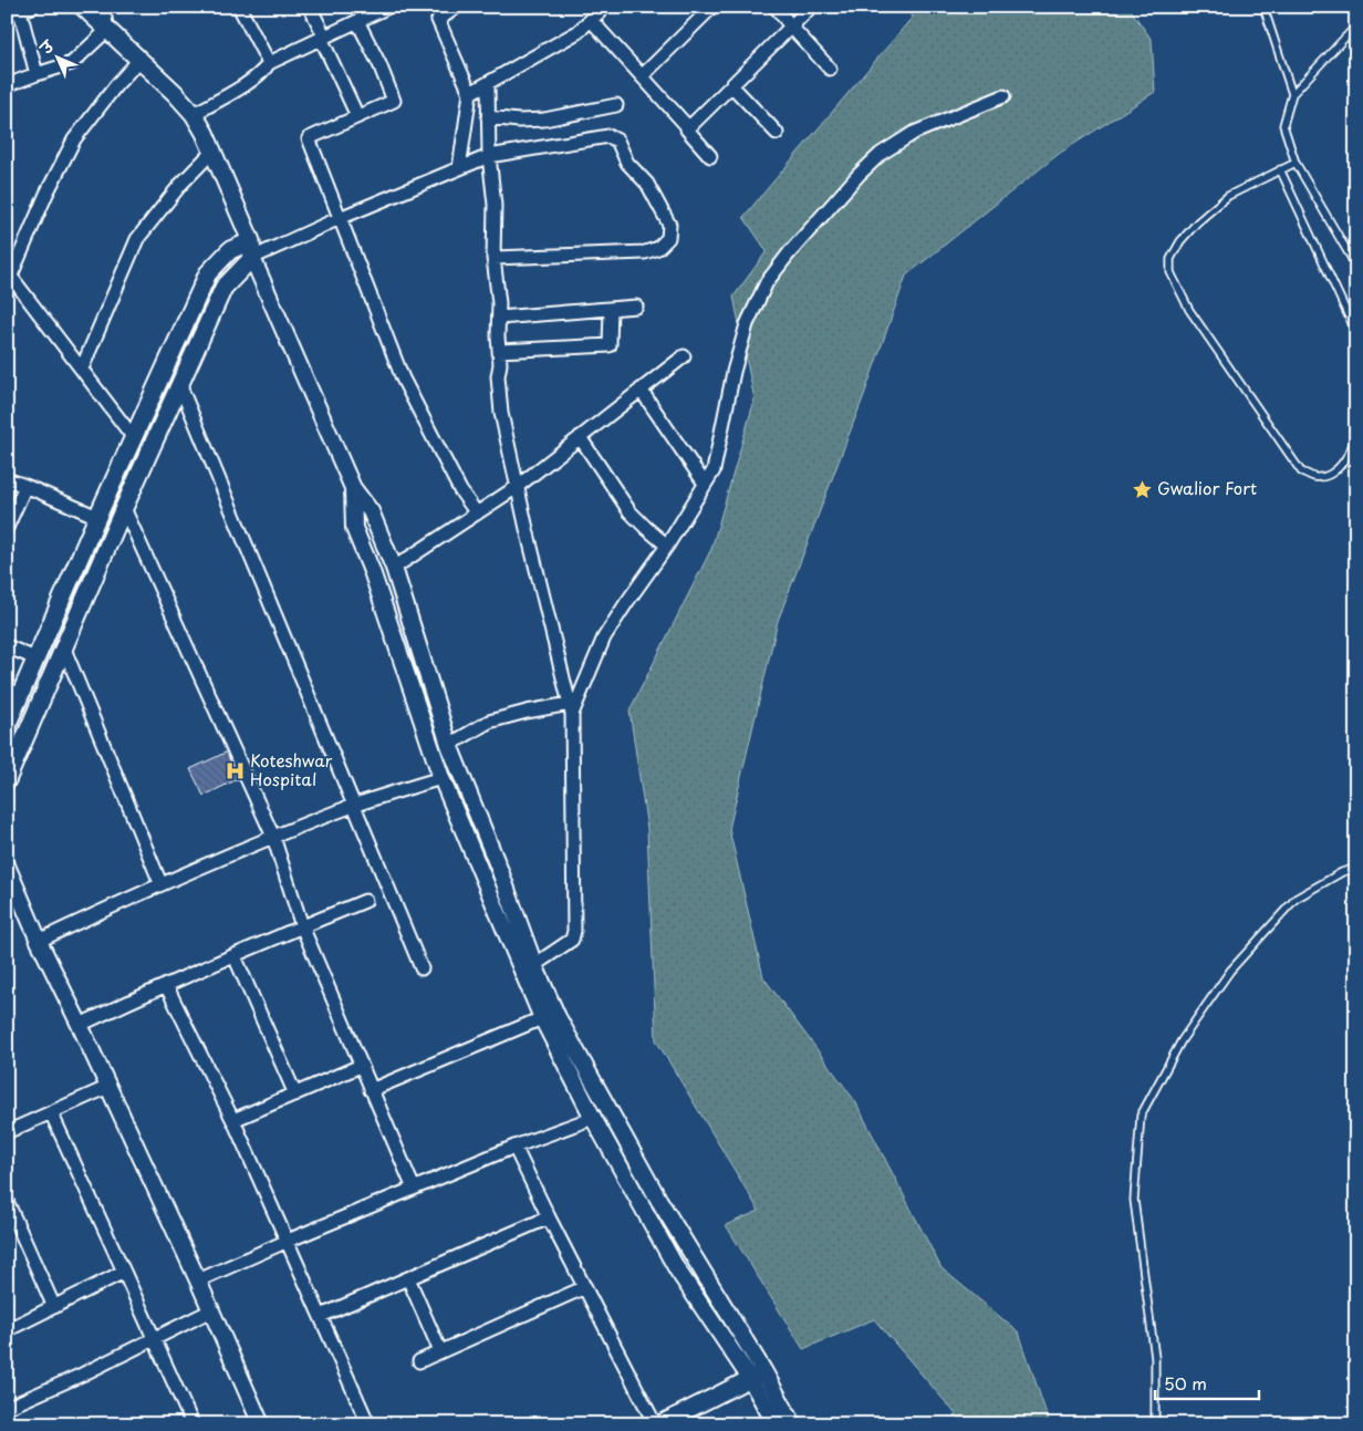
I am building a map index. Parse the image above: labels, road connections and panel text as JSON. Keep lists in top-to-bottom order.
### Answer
{
  "places": {
    "place": ["Gwalior Fort"],
    "hospital": ["Koteshwar Hospital"]
  },
  "scale_bar": "50 m",
  "north": "top left"
}
